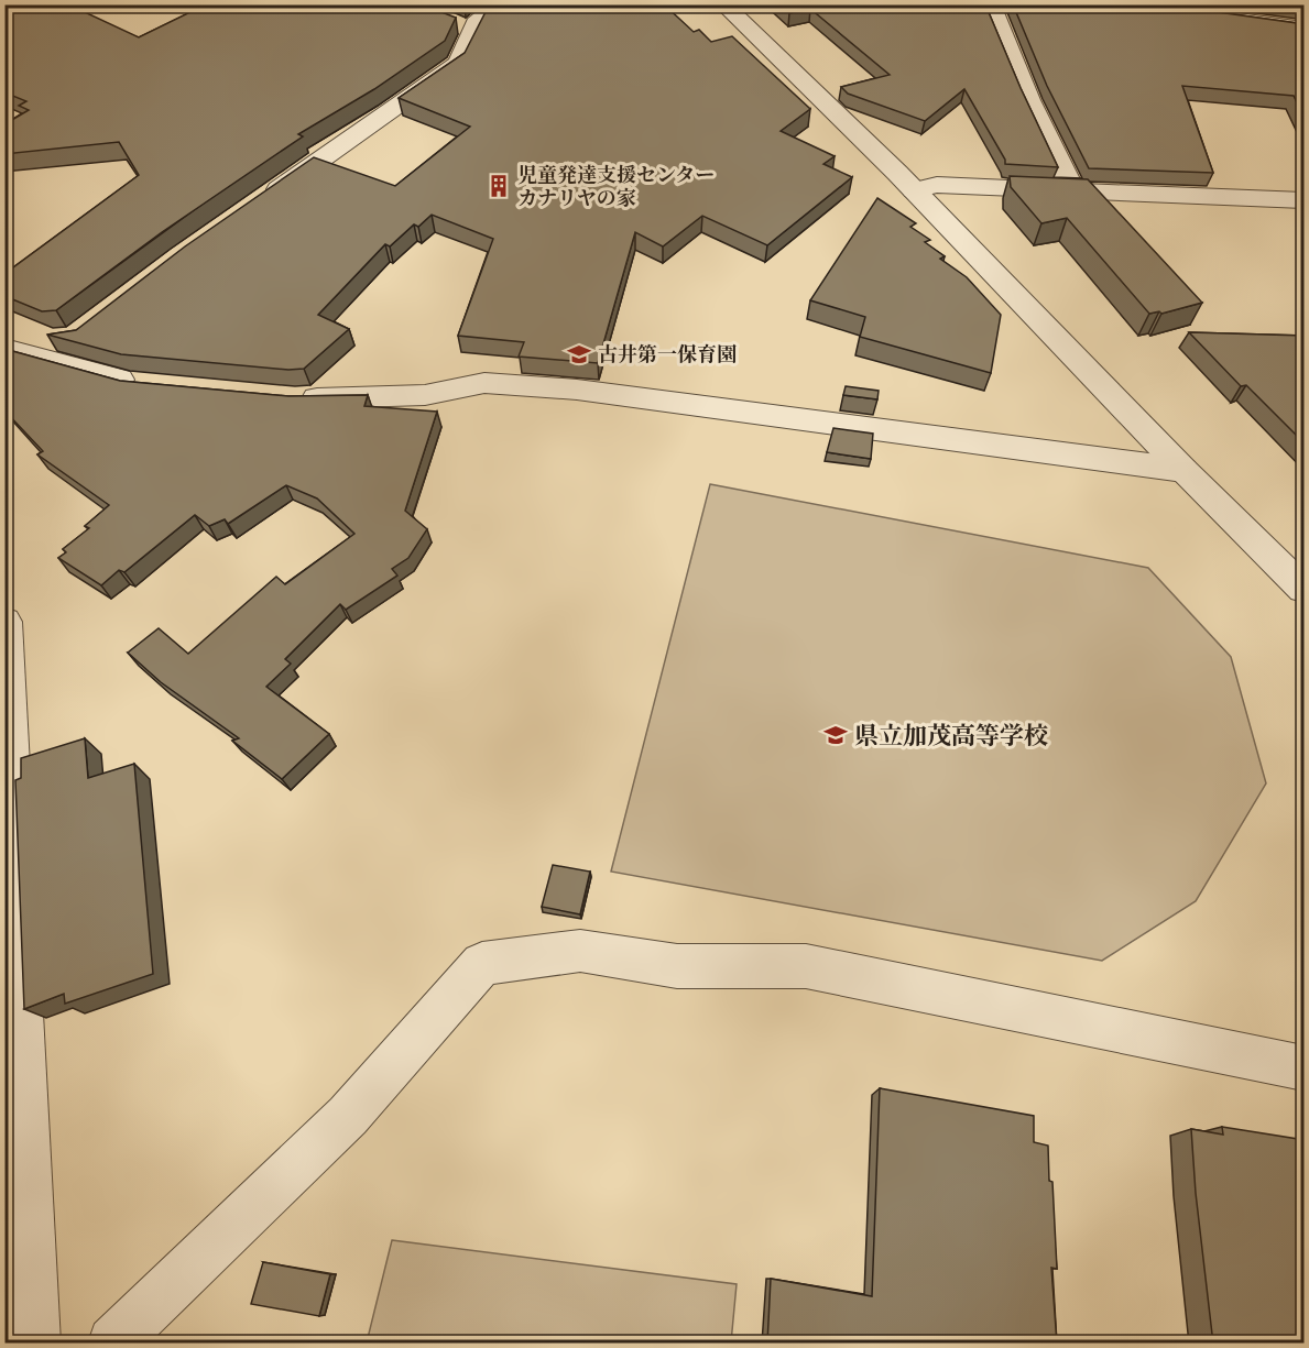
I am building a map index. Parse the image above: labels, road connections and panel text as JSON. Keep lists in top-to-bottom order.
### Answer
{
  "places": {
    "building": ["児童発達支援センター カナリヤの家"],
    "school or university": ["古井第一保育園", "県立加茂高等学校"]
  }
}
